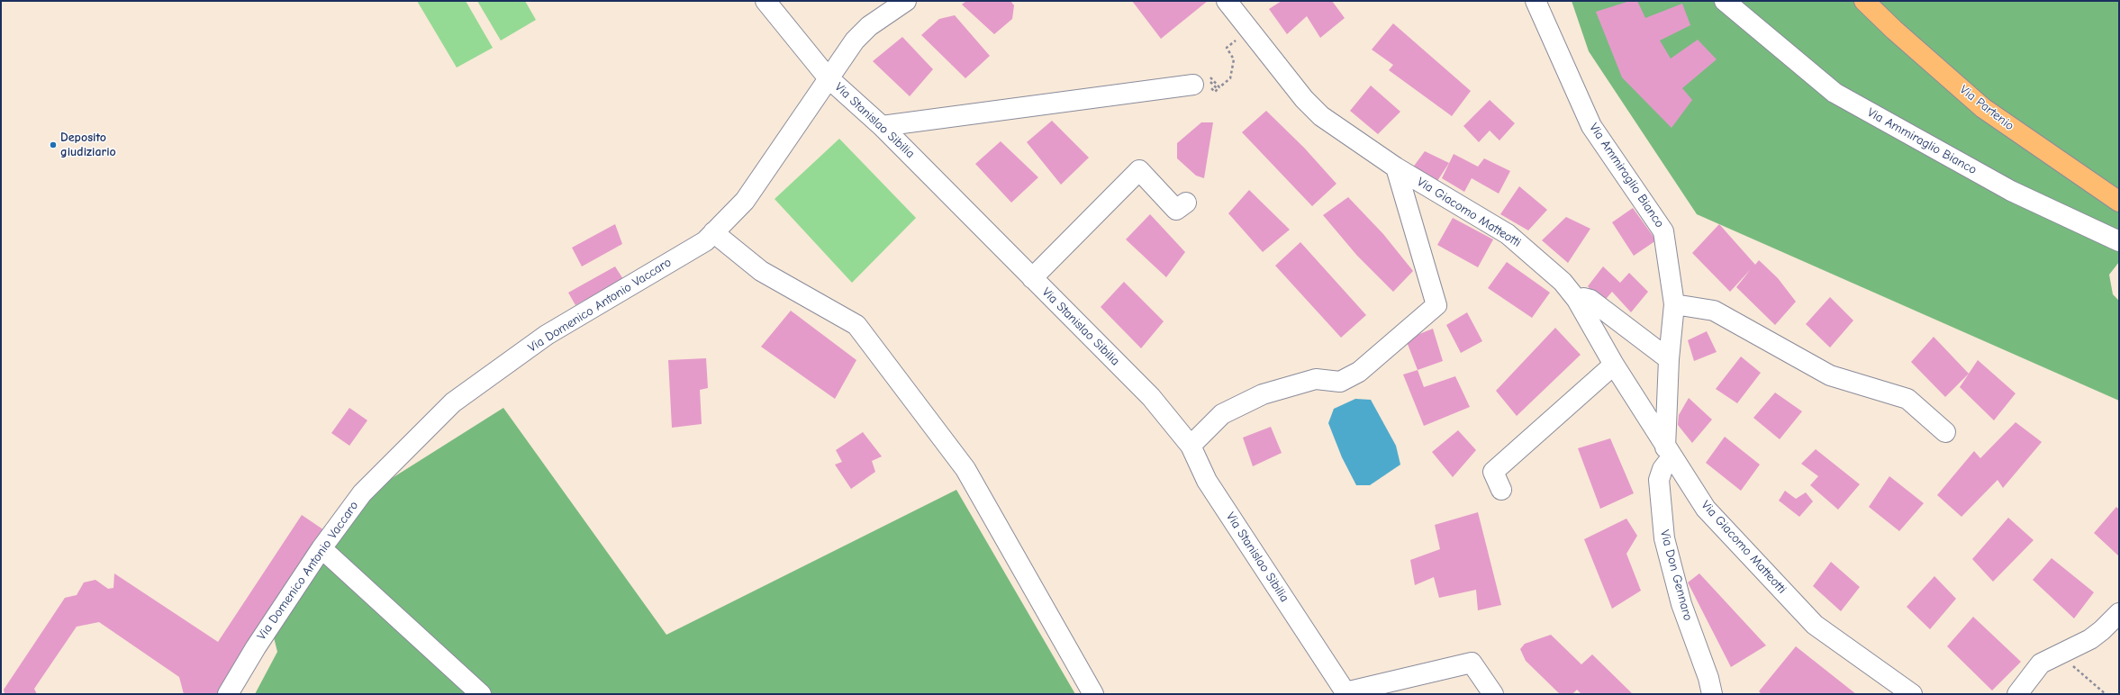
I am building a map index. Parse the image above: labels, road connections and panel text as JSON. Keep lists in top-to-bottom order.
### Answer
{
  "streets": {
    "main road": ["Via Partenio"],
    "street": [
      "Via Stanislao Sibilia",
      "Via Ammiraglio Bianco",
      "Via Giacomo Matteotti",
      "Via Domenico Antonio Vaccaro",
      "Via Don Gennaro"
    ]
  },
  "crossings": [
    ["Via Stanislao Sibilia", "Via Giacomo Matteotti"],
    ["Via Stanislao Sibilia", "Via Domenico Antonio Vaccaro"],
    ["Via Ammiraglio Bianco", "Via Giacomo Matteotti"],
    ["Via Ammiraglio Bianco", "Via Don Gennaro"],
    ["Via Giacomo Matteotti", "Via Don Gennaro"]
  ],
  "places": ["Deposito giudiziario"]
}
